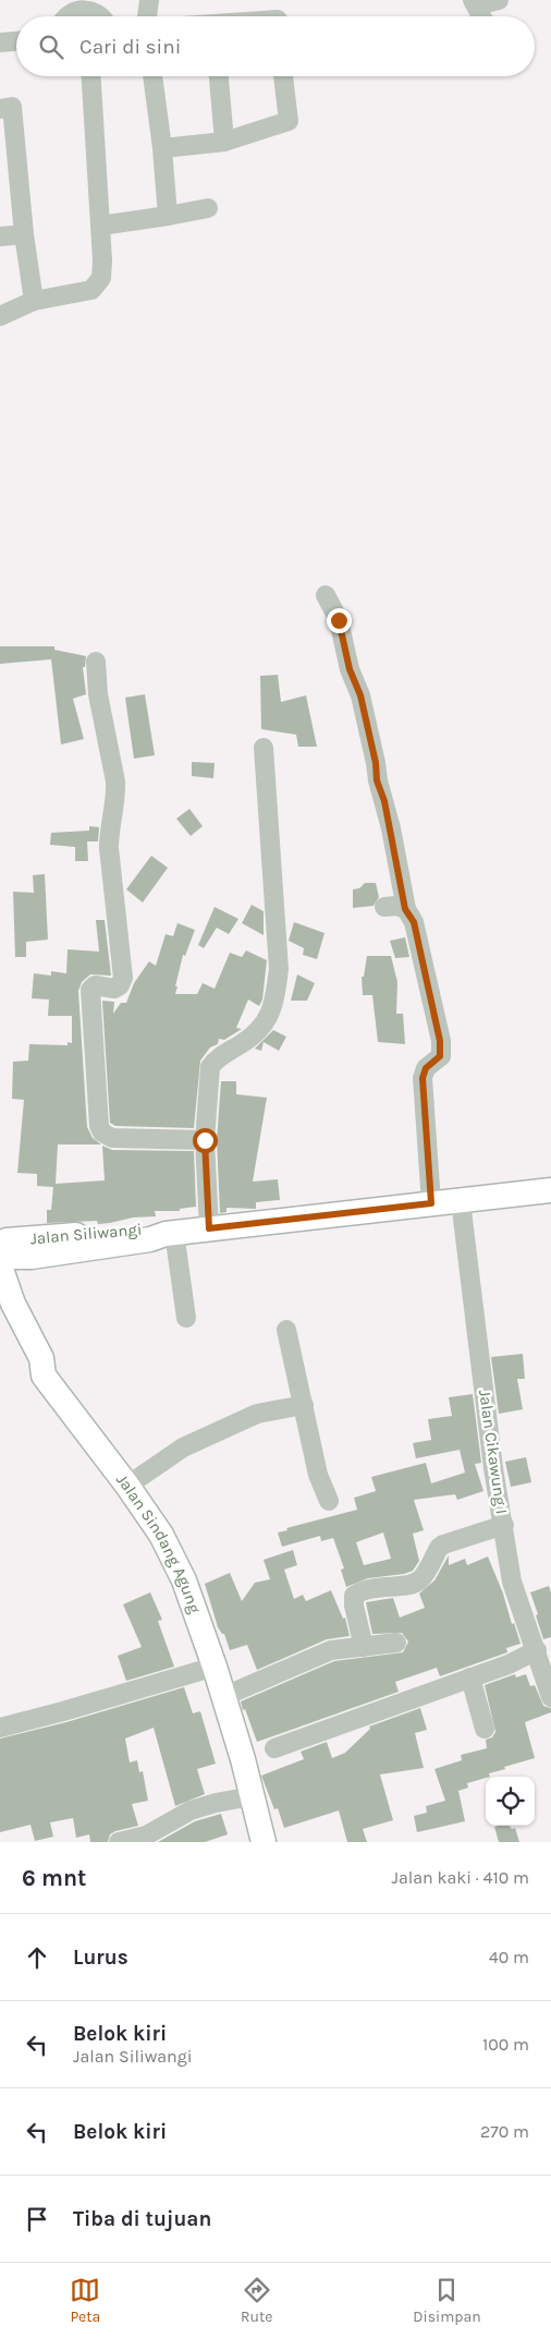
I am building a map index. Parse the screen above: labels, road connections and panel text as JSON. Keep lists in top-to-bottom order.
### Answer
{
  "streets": {
    "main road": ["Jalan Siliwangi", "Jalan Sindang Agung"],
    "street": ["Jalan Cikawung I"]
  },
  "crossings": [
    ["Jalan Siliwangi", "Jalan Cikawung I"],
    ["Jalan Siliwangi", "Jalan Sindang Agung"]
  ],
  "page": {
    "search": "Cari di sini",
    "heading": ["6 mnt", "Jalan kaki · 410 m"],
    "list": [
      ["Lurus", "40 m"],
      ["Belok kiri", "Jalan Siliwangi", "100 m"],
      ["Belok kiri", "270 m"],
      "Tiba di tujuan"
    ],
    "nav": ["Peta", "Rute", "Disimpan"]
  }
}
